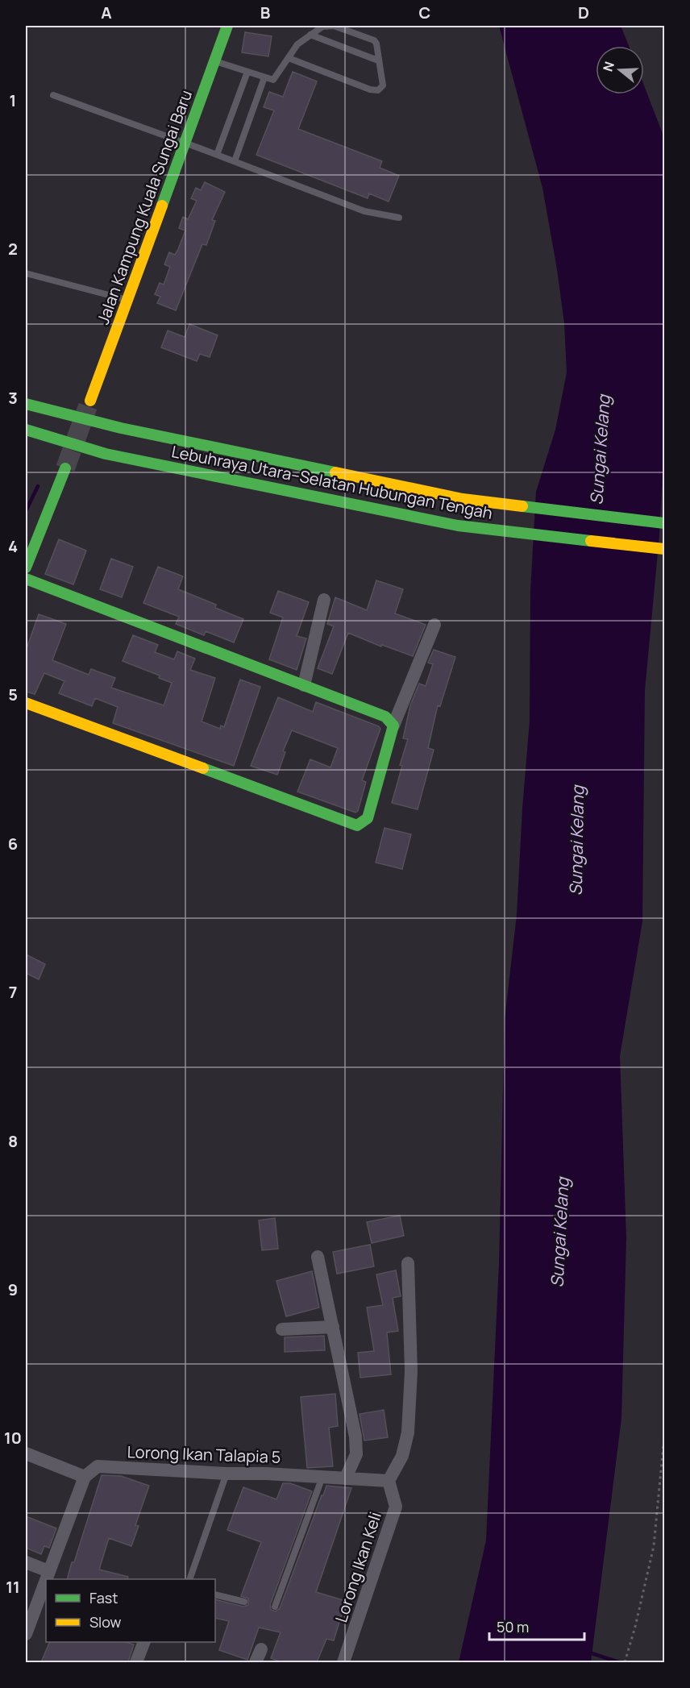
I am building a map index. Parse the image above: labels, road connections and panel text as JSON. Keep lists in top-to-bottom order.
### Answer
{
  "streets": {
    "main road": ["Jalan Kampung Kuala Sungai Baru", "Lebuhraya Utara–Selatan Hubungan Tengah"],
    "street": ["Lorong Ikan Talapia 5", "Lorong Ikan Keli"]
  },
  "crossings": [
    ["Lorong Ikan Talapia 5", "Lorong Ikan Keli"]
  ],
  "water": ["Sungai Kelang"],
  "legend": ["Fast", "Slow"],
  "scale_bar": "50 m",
  "north": "left",
  "grid": {
    "columns": [
      "A",
      "B",
      "C",
      "D"
    ],
    "rows": [
      "1",
      "2",
      "3",
      "4",
      "5",
      "6",
      "7",
      "8",
      "9",
      "10",
      "11"
    ]
  }
}
